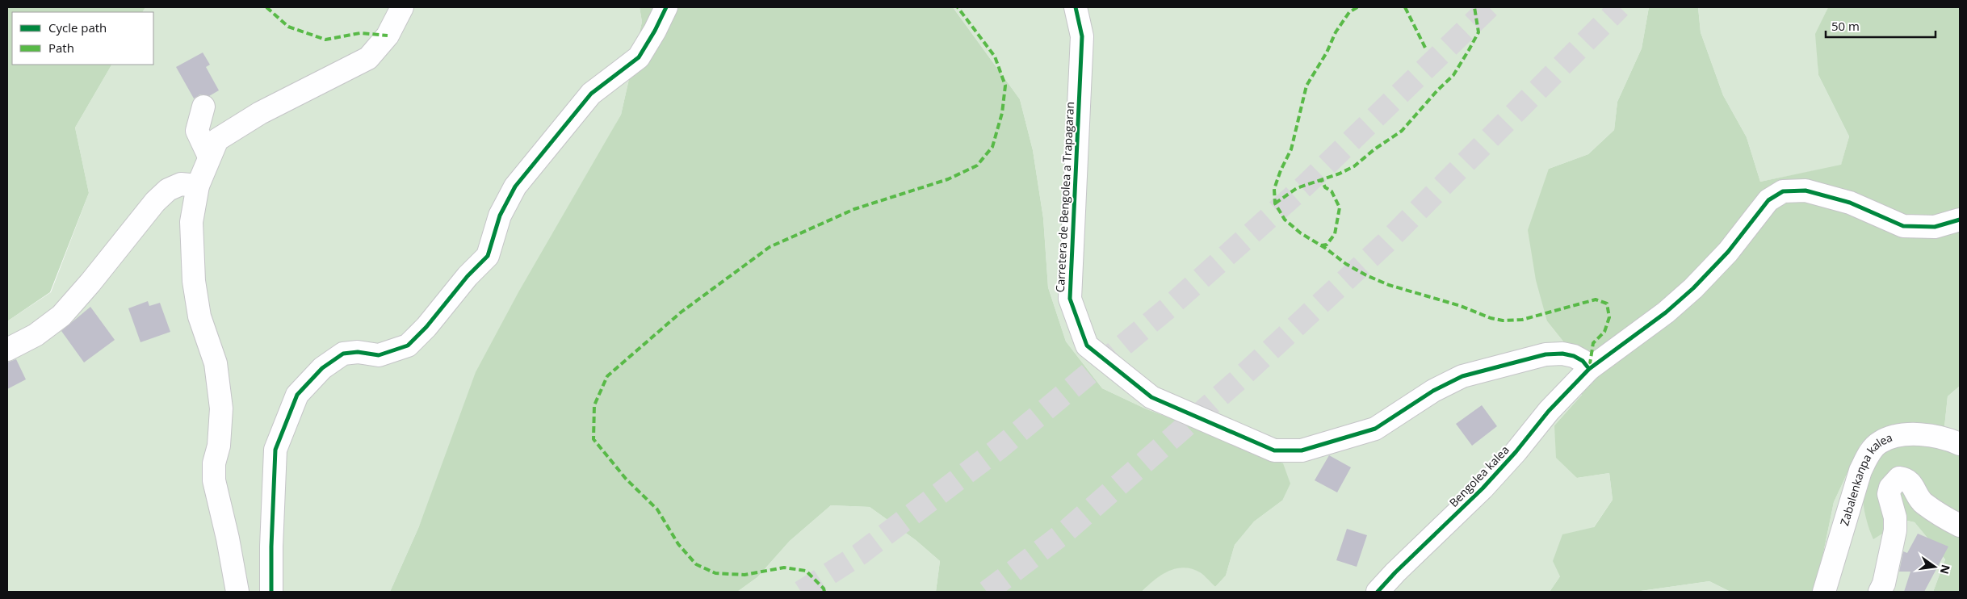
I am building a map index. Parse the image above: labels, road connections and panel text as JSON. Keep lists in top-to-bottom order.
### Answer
{
  "streets": {
    "street": ["Carretera de Bengolea a Trapagaran", "Bengolea kalea", "Zabalenkanpa kalea"]
  },
  "crossings": [
    ["Carretera de Bengolea a Trapagaran", "Bengolea kalea"]
  ],
  "legend": ["Cycle path", "Path"],
  "scale_bar": "50 m",
  "north": "right"
}
